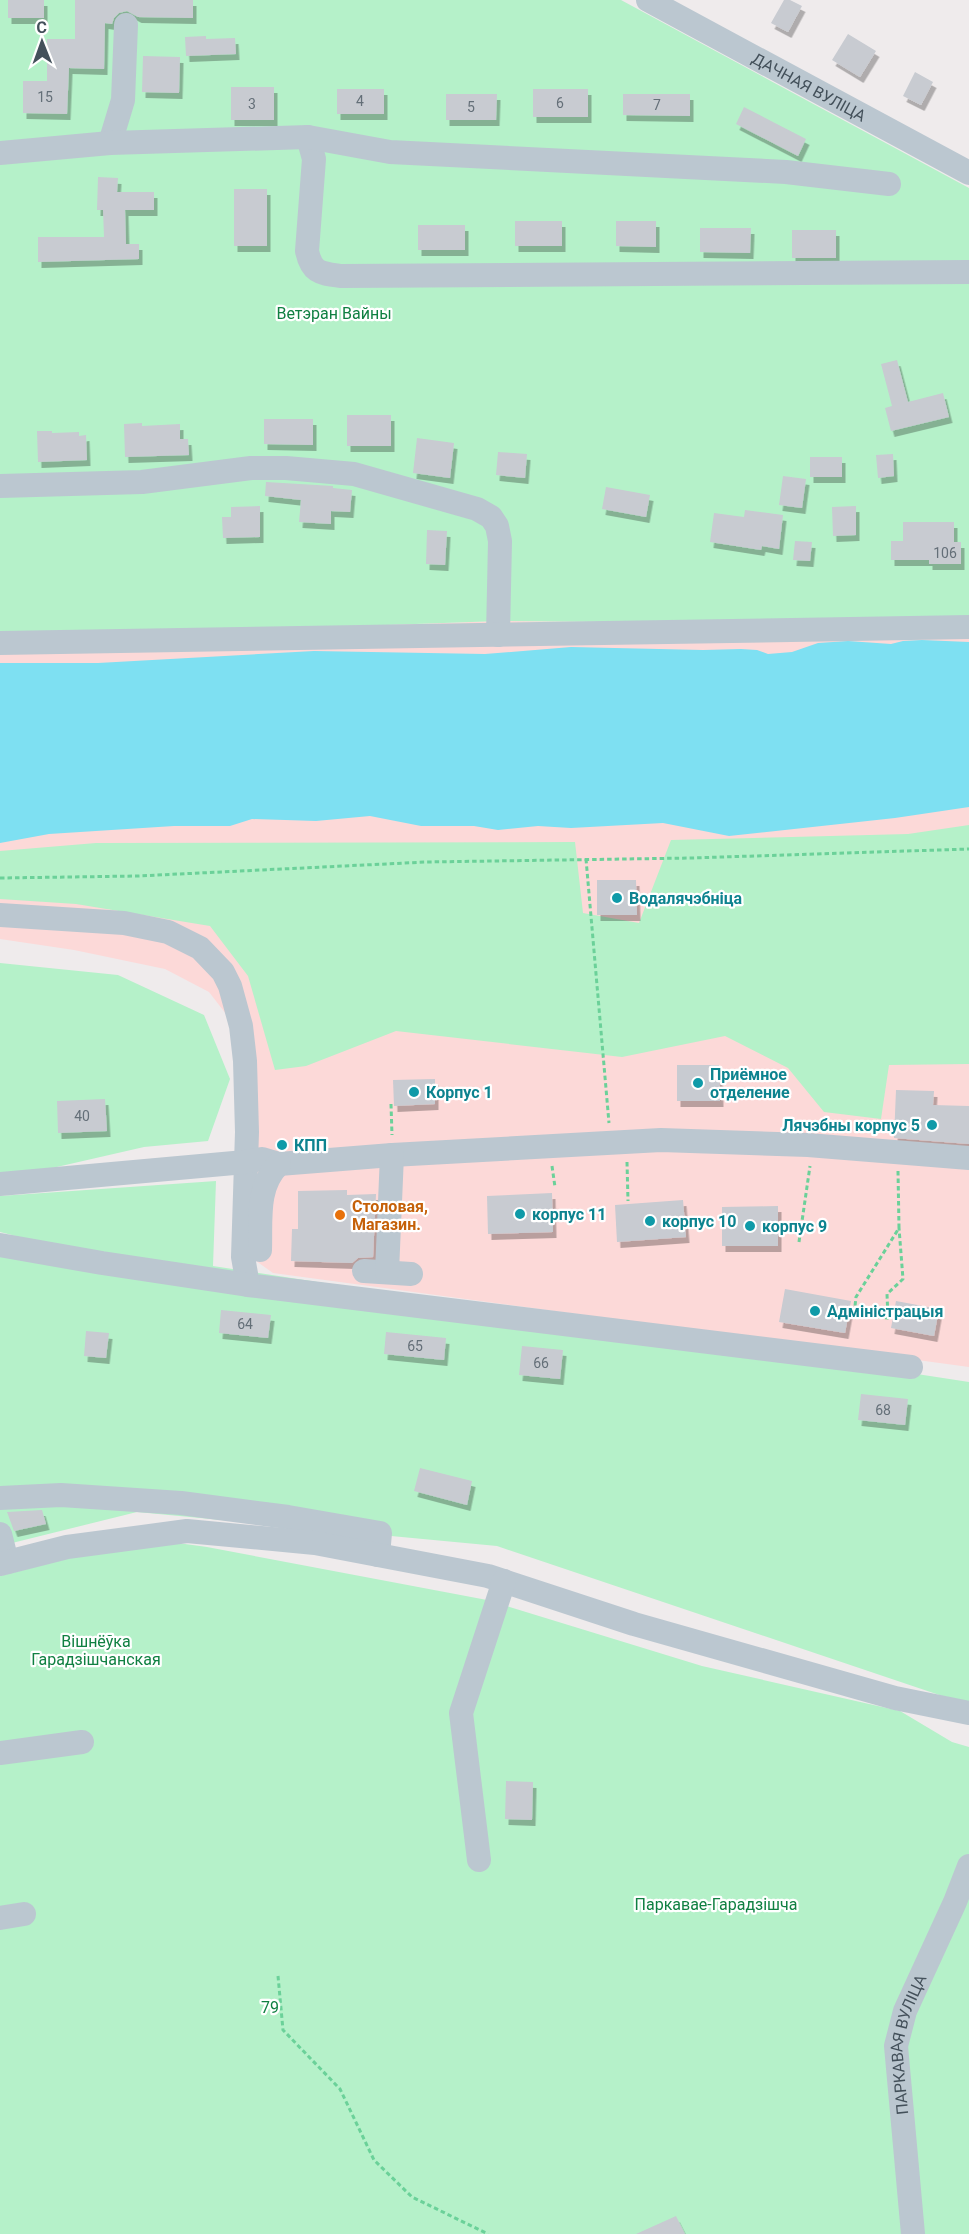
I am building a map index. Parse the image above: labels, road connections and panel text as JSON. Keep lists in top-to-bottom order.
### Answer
{
  "streets": {
    "street": ["ДАЧНАЯ ВУЛІЦА", "ПАРКАВАЯ ВУЛІЦА"]
  },
  "parks": [
    "Ветэран Вайны",
    "Вішнёўка Гарадзішчанская",
    "Паркавае-Гарадзішча",
    "79"
  ],
  "places": [
    "Водалячэбніца",
    "Приёмное отделение",
    "Корпус 1",
    "Лячэбны корпус 5",
    "КПП",
    "корпус 11",
    "Столовая, Магазин.",
    "корпус 10",
    "корпус 9",
    "Адміністрацыя"
  ],
  "house_numbers": [
    "15",
    "4",
    "6",
    "3",
    "7",
    "5",
    "106",
    "40",
    "64",
    "65",
    "66",
    "68"
  ],
  "north": "top"
}
